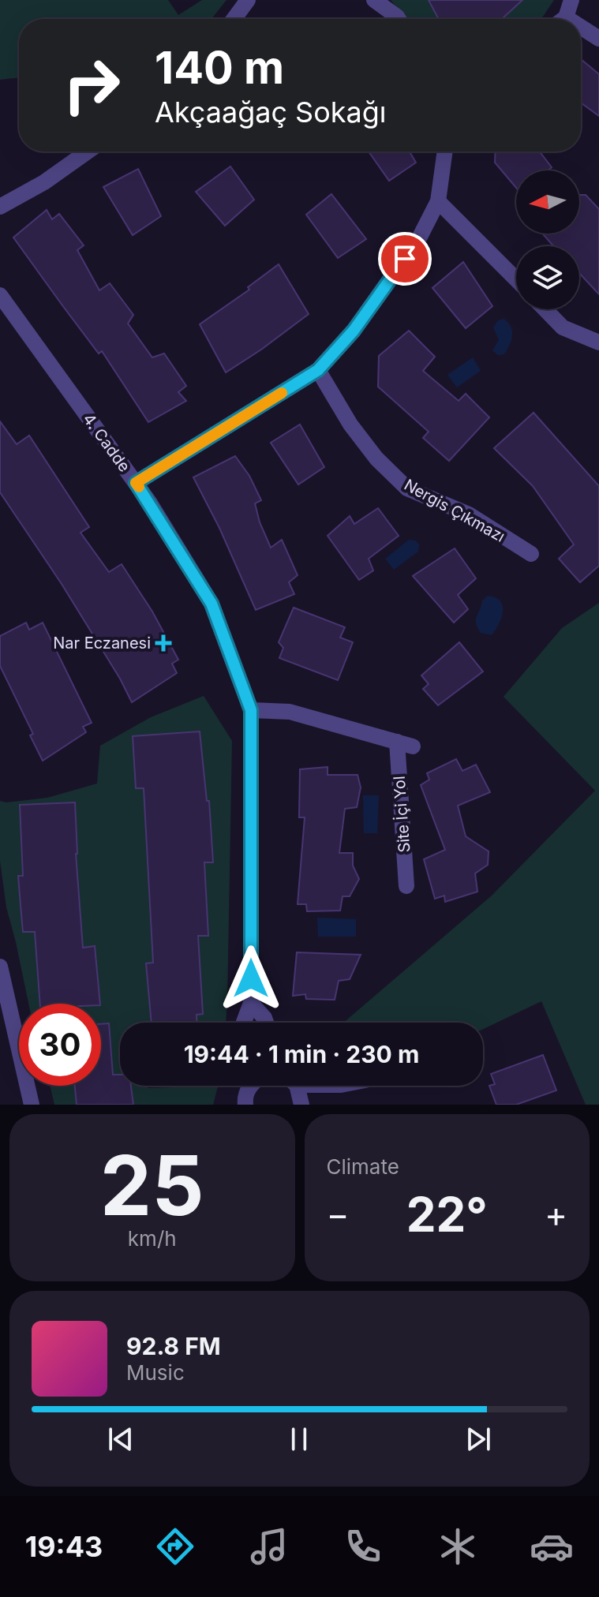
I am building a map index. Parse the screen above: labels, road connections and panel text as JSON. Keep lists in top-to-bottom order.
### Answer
{
  "streets": {
    "street": ["4. Cadde", "Nergis Çıkmazı", "Site İçi Yol"]
  },
  "places": {
    "health": ["Nar Eczanesi"]
  },
  "north": "left",
  "page": {
    "turn": ["140 m", "Akçaağaç Sokağı"],
    "limit": "30",
    "trip": "19:44 · 1 min · 230 m",
    "tile": [
      ["25", "km/h"],
      "Climate"
    ],
    "heat": ["−", "22°", "+"],
    "song": ["92.8 FM", "Music"],
    "tabs": "19:43"
  }
}
